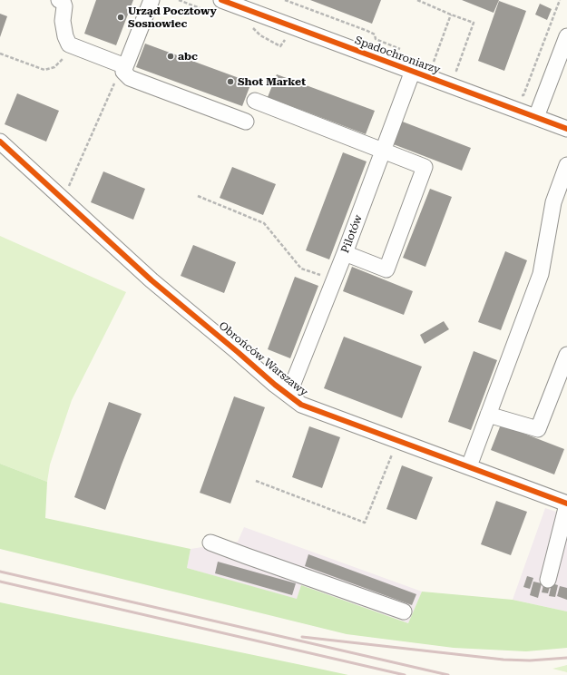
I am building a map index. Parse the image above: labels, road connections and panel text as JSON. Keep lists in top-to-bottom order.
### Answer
{
  "streets": {
    "street": ["Spadochroniarzy", "Pilotów", "Obrońców Warszawy"]
  },
  "crossings": [
    ["Spadochroniarzy", "Pilotów"],
    ["Pilotów", "Obrońców Warszawy"]
  ],
  "places": ["Urząd Pocztowy Sosnowiec", "abc", "Shot Market"]
}
